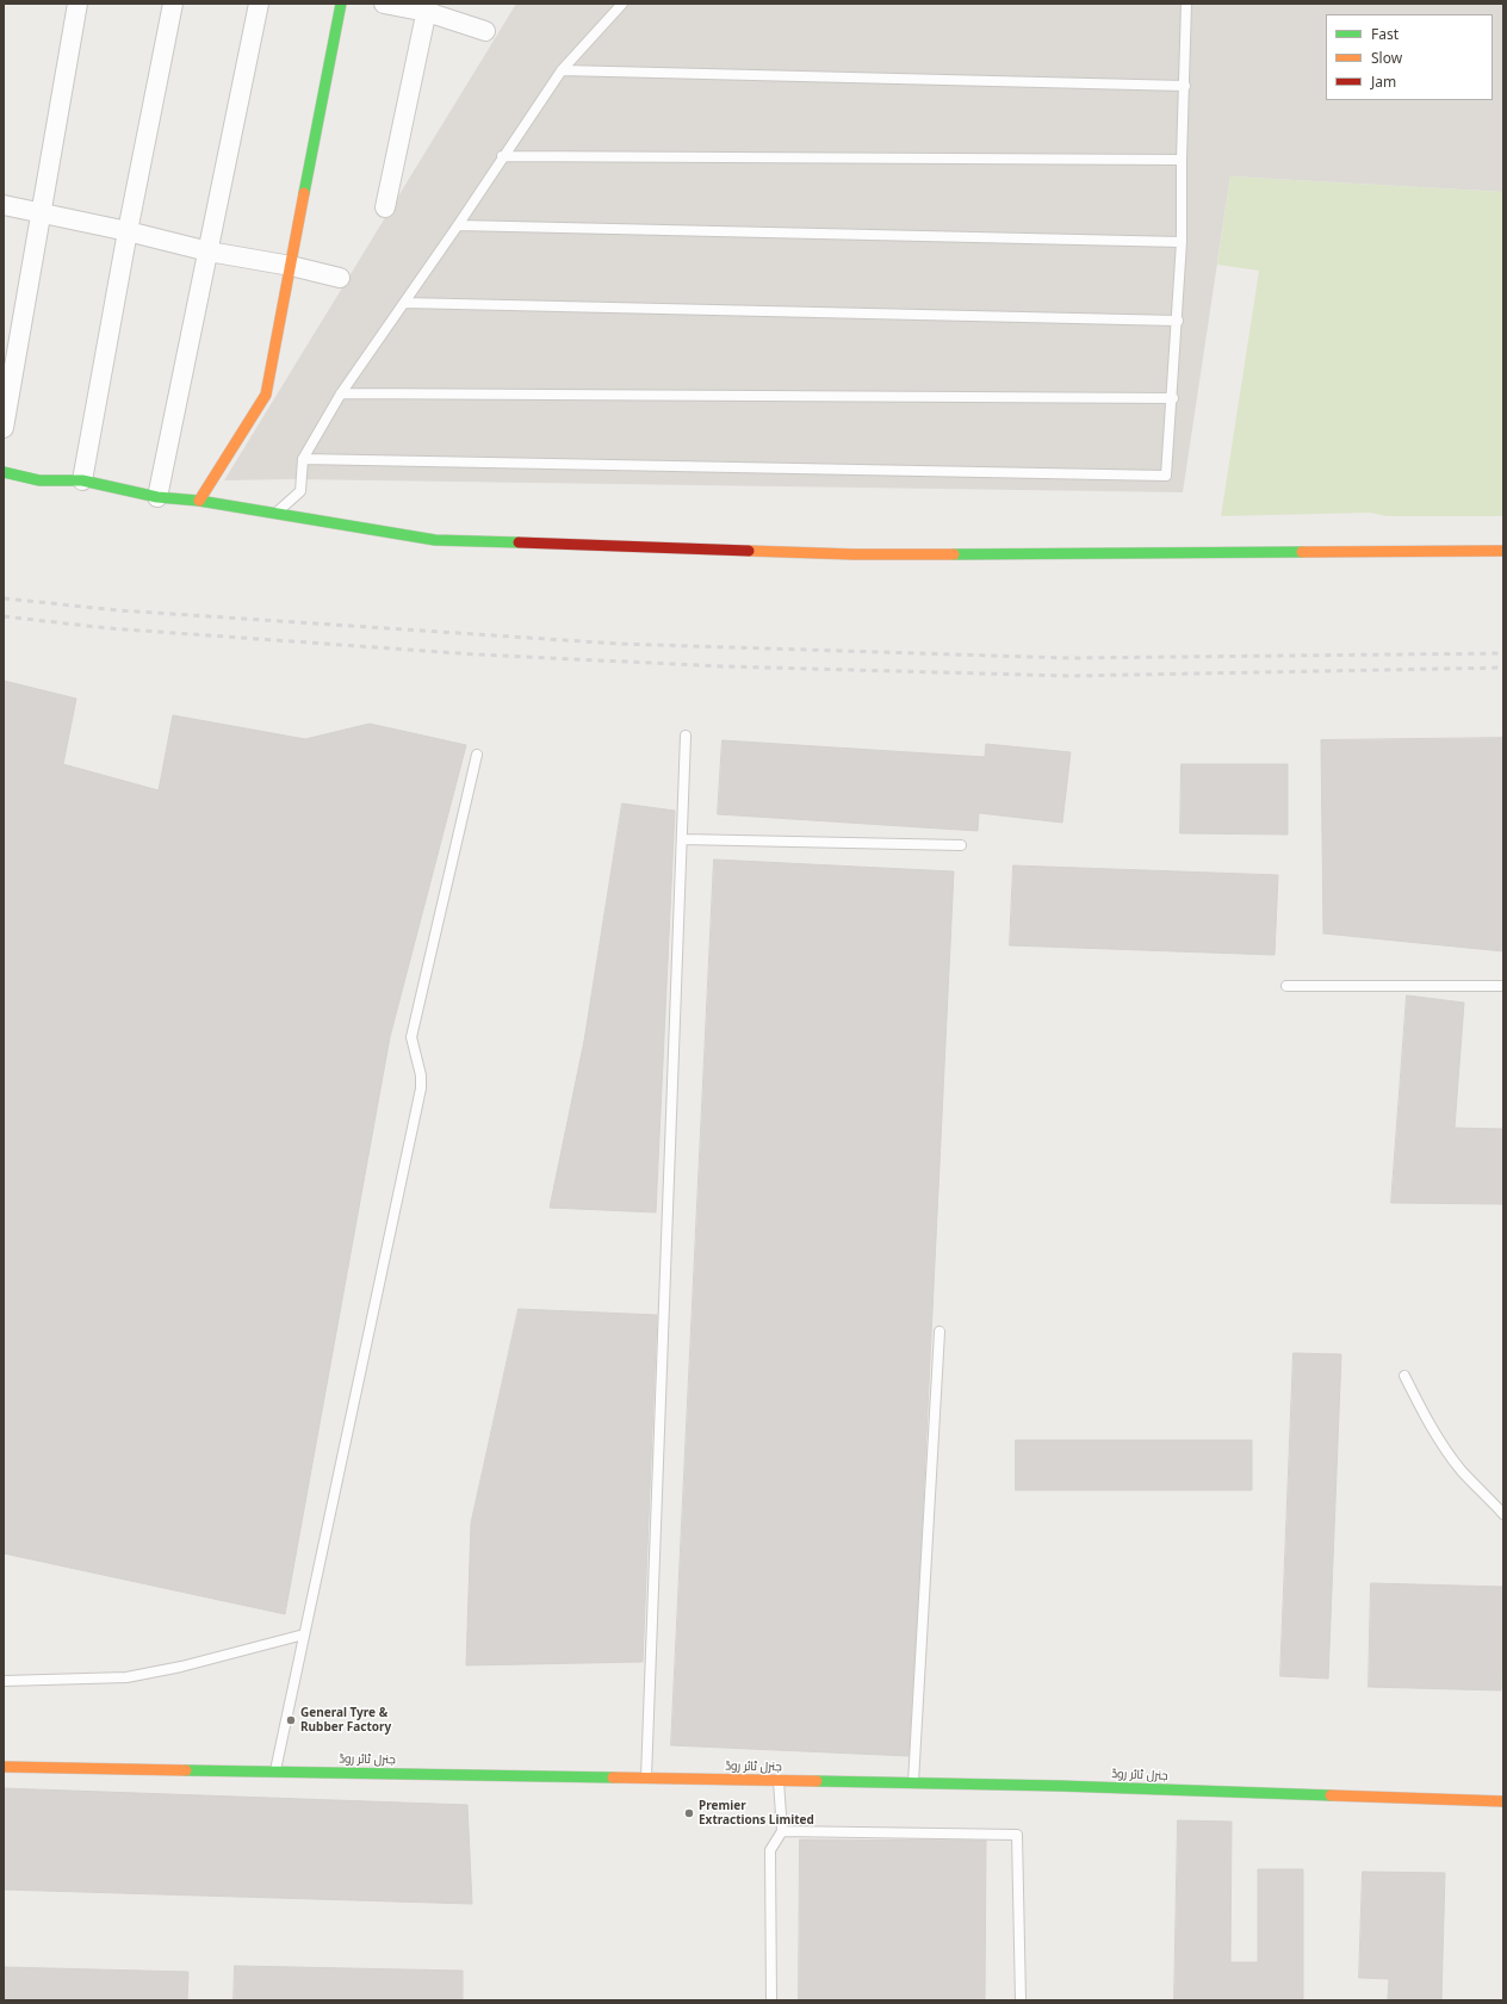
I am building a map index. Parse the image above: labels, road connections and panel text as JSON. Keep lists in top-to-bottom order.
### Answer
{
  "streets": {
    "street": ["جنرل ٹائر روڈ"]
  },
  "places": ["General Tyre & Rubber Factory", "Premier Extractions Limited"],
  "legend": ["Fast", "Slow", "Jam"]
}
